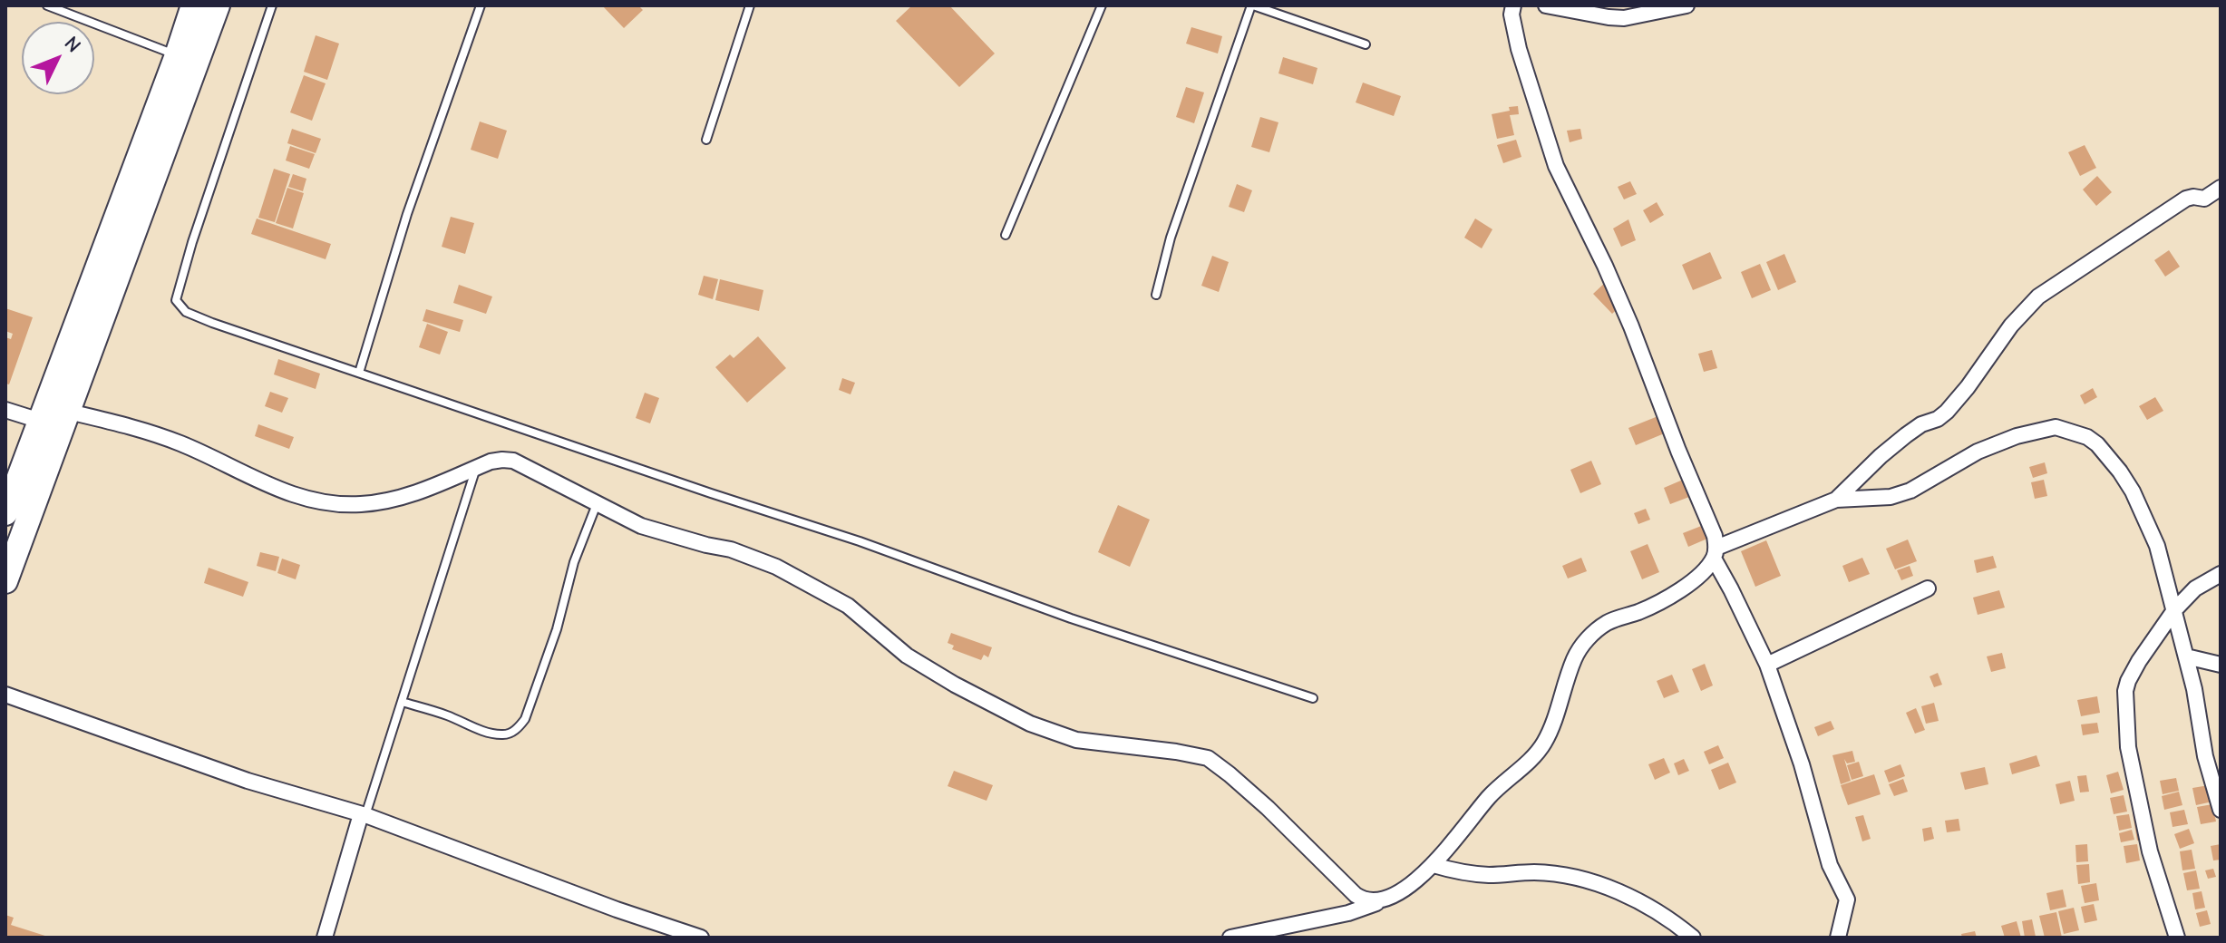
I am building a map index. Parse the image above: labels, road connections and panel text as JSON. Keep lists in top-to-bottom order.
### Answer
{
  "north": "top right"
}
